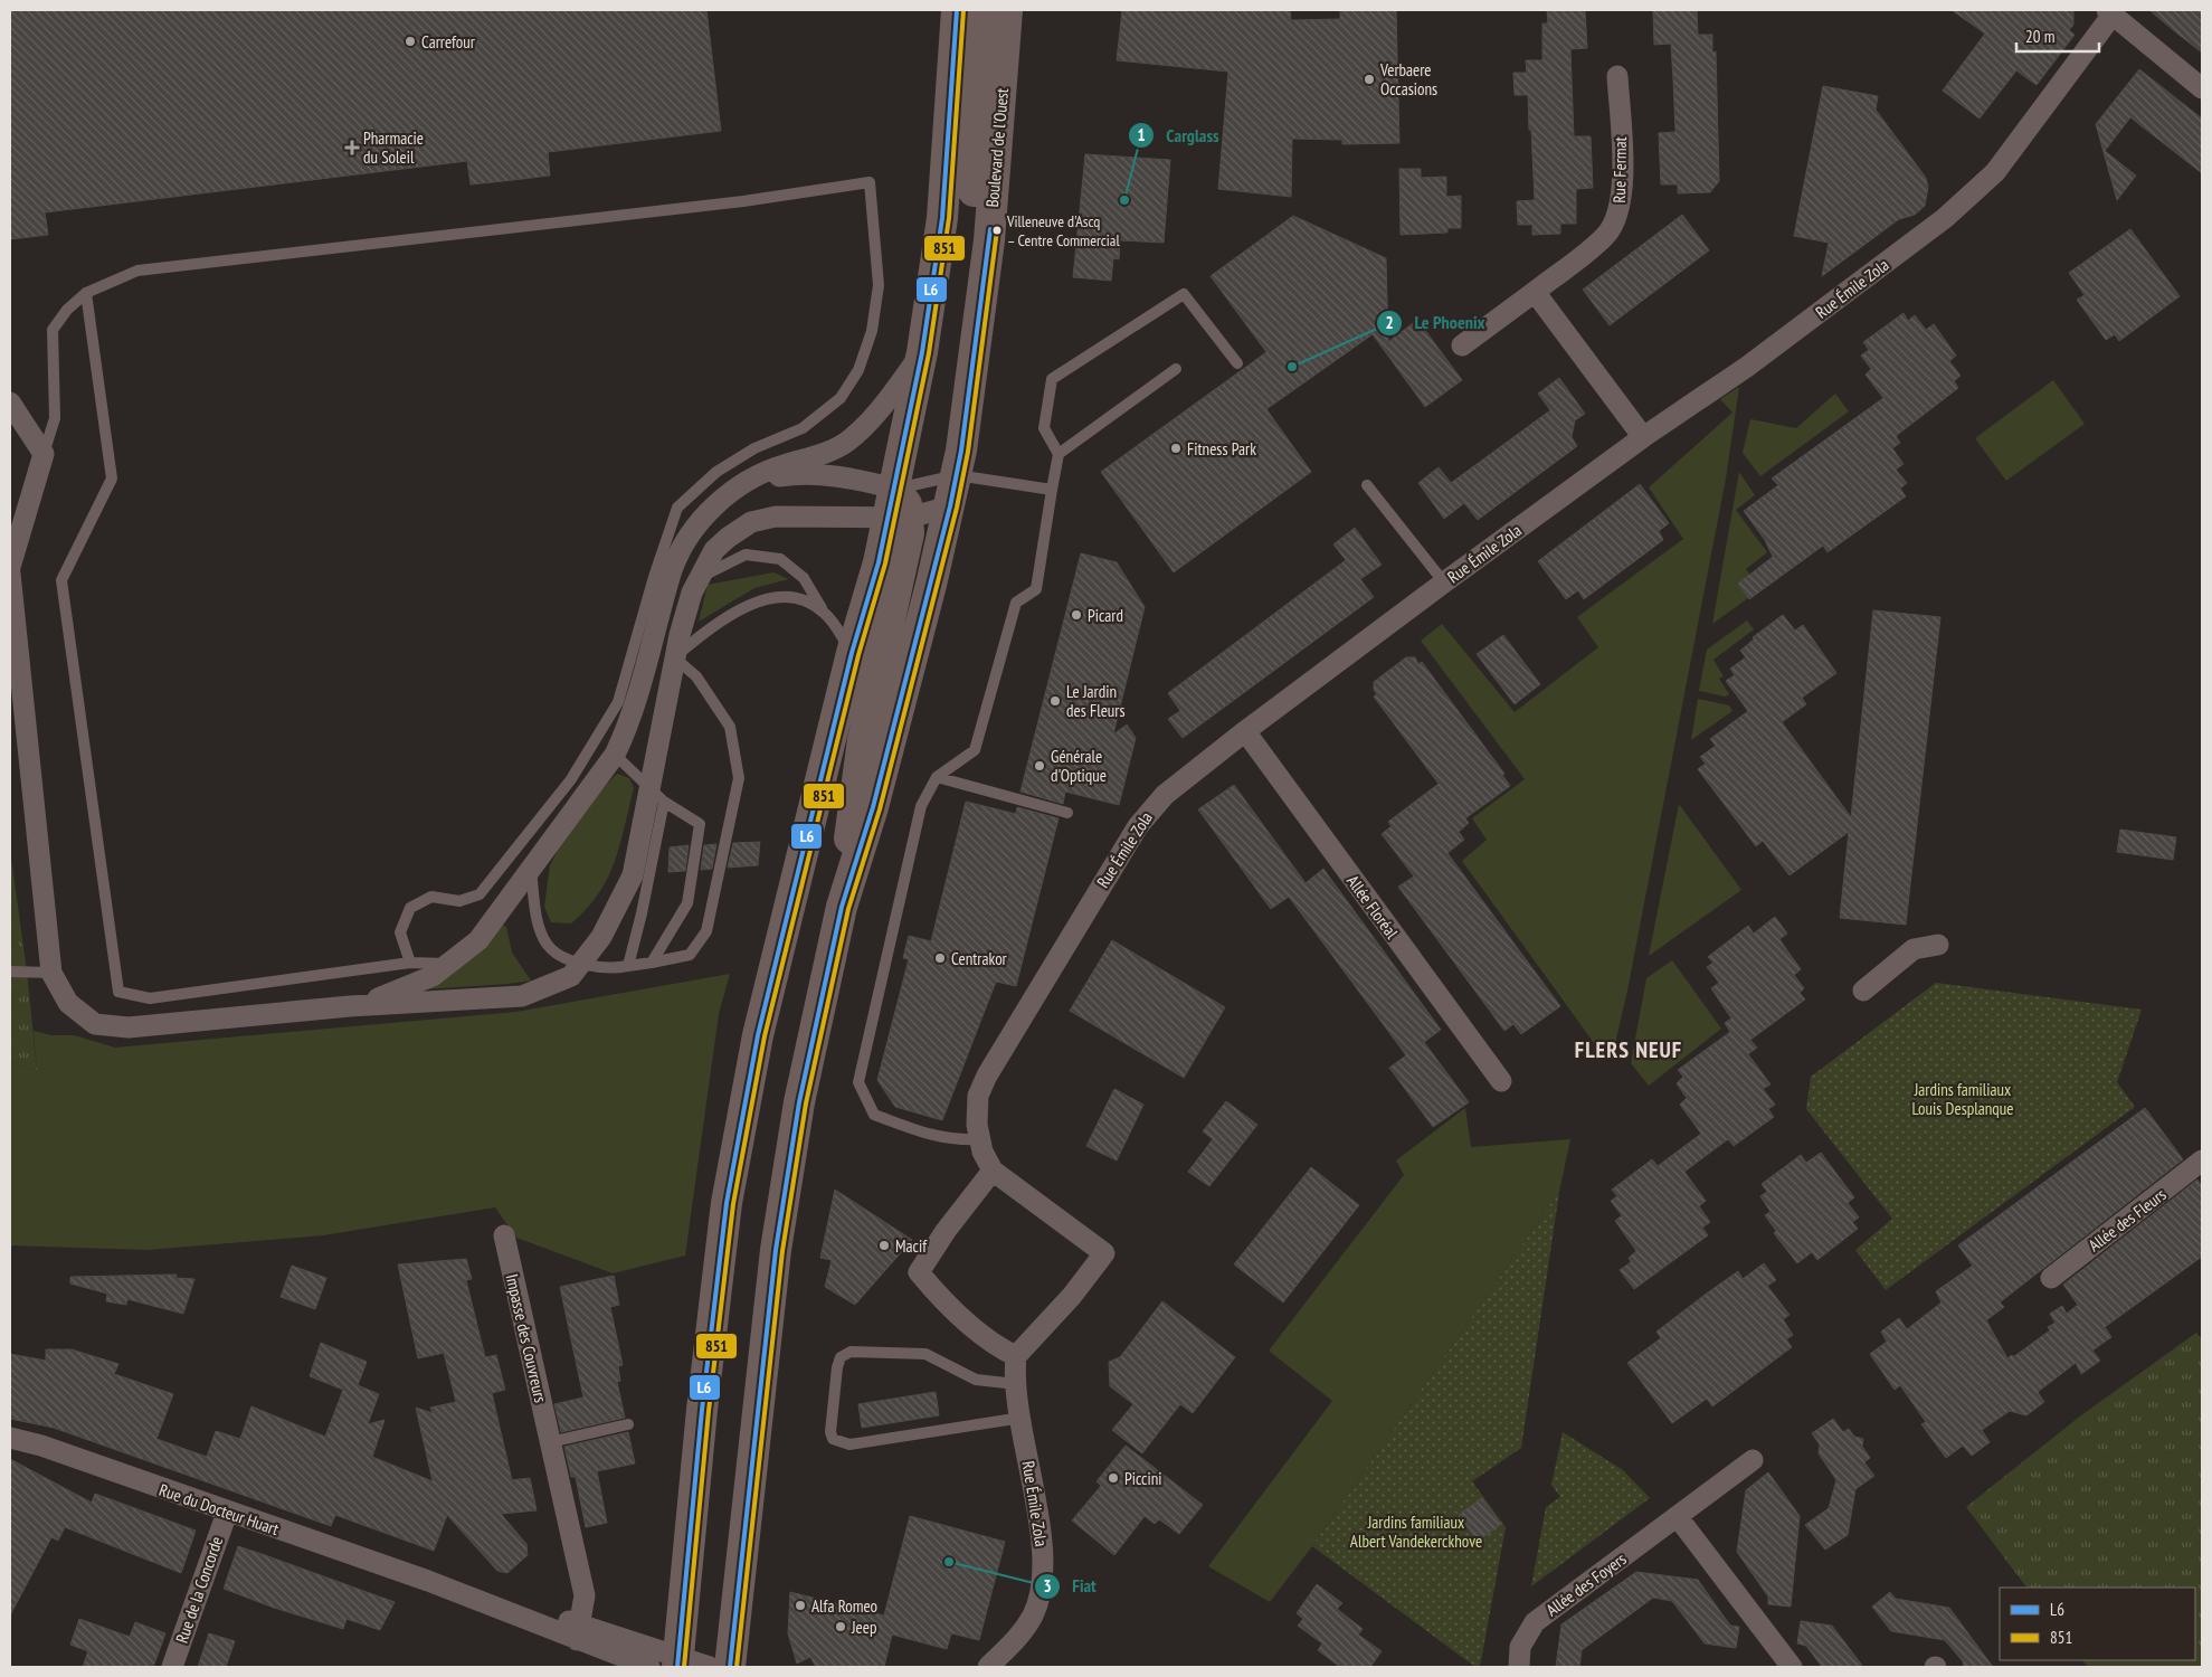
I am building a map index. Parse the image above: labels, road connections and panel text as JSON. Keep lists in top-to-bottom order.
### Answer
{
  "streets": {
    "main road": ["Boulevard de l'Ouest"],
    "street": [
      "Rue Fermat",
      "Rue Émile Zola",
      "Allée Floréal",
      "Allée des Fleurs",
      "Impasse des Couvreurs",
      "Rue du Docteur Huart",
      "Allée des Foyers",
      "Rue de la Concorde"
    ]
  },
  "crossings": [
    ["Rue Émile Zola", "Allée Floréal"],
    ["Impasse des Couvreurs", "Rue du Docteur Huart"],
    ["Rue du Docteur Huart", "Rue de la Concorde"]
  ],
  "districts": ["FLERS NEUF"],
  "parks": ["Jardins familiaux Louis Desplanque", "Jardins familiaux Albert Vandekerckhove"],
  "places": {
    "other": [
      "Carrefour",
      "Verbaere Occasions",
      "Carglass",
      "Villeneuve d'Ascq – Centre Commercial",
      "Le Phoenix",
      "Fitness Park",
      "Picard",
      "Le Jardin des Fleurs",
      "Générale d'Optique",
      "Centrakor",
      "Macif",
      "Piccini",
      "Fiat",
      "Alfa Romeo",
      "Jeep"
    ],
    "health": ["Pharmacie du Soleil"]
  },
  "lines": ["transit line L6", "transit line 851"],
  "legend": ["L6", "851"],
  "scale_bar": "20 m"
}
